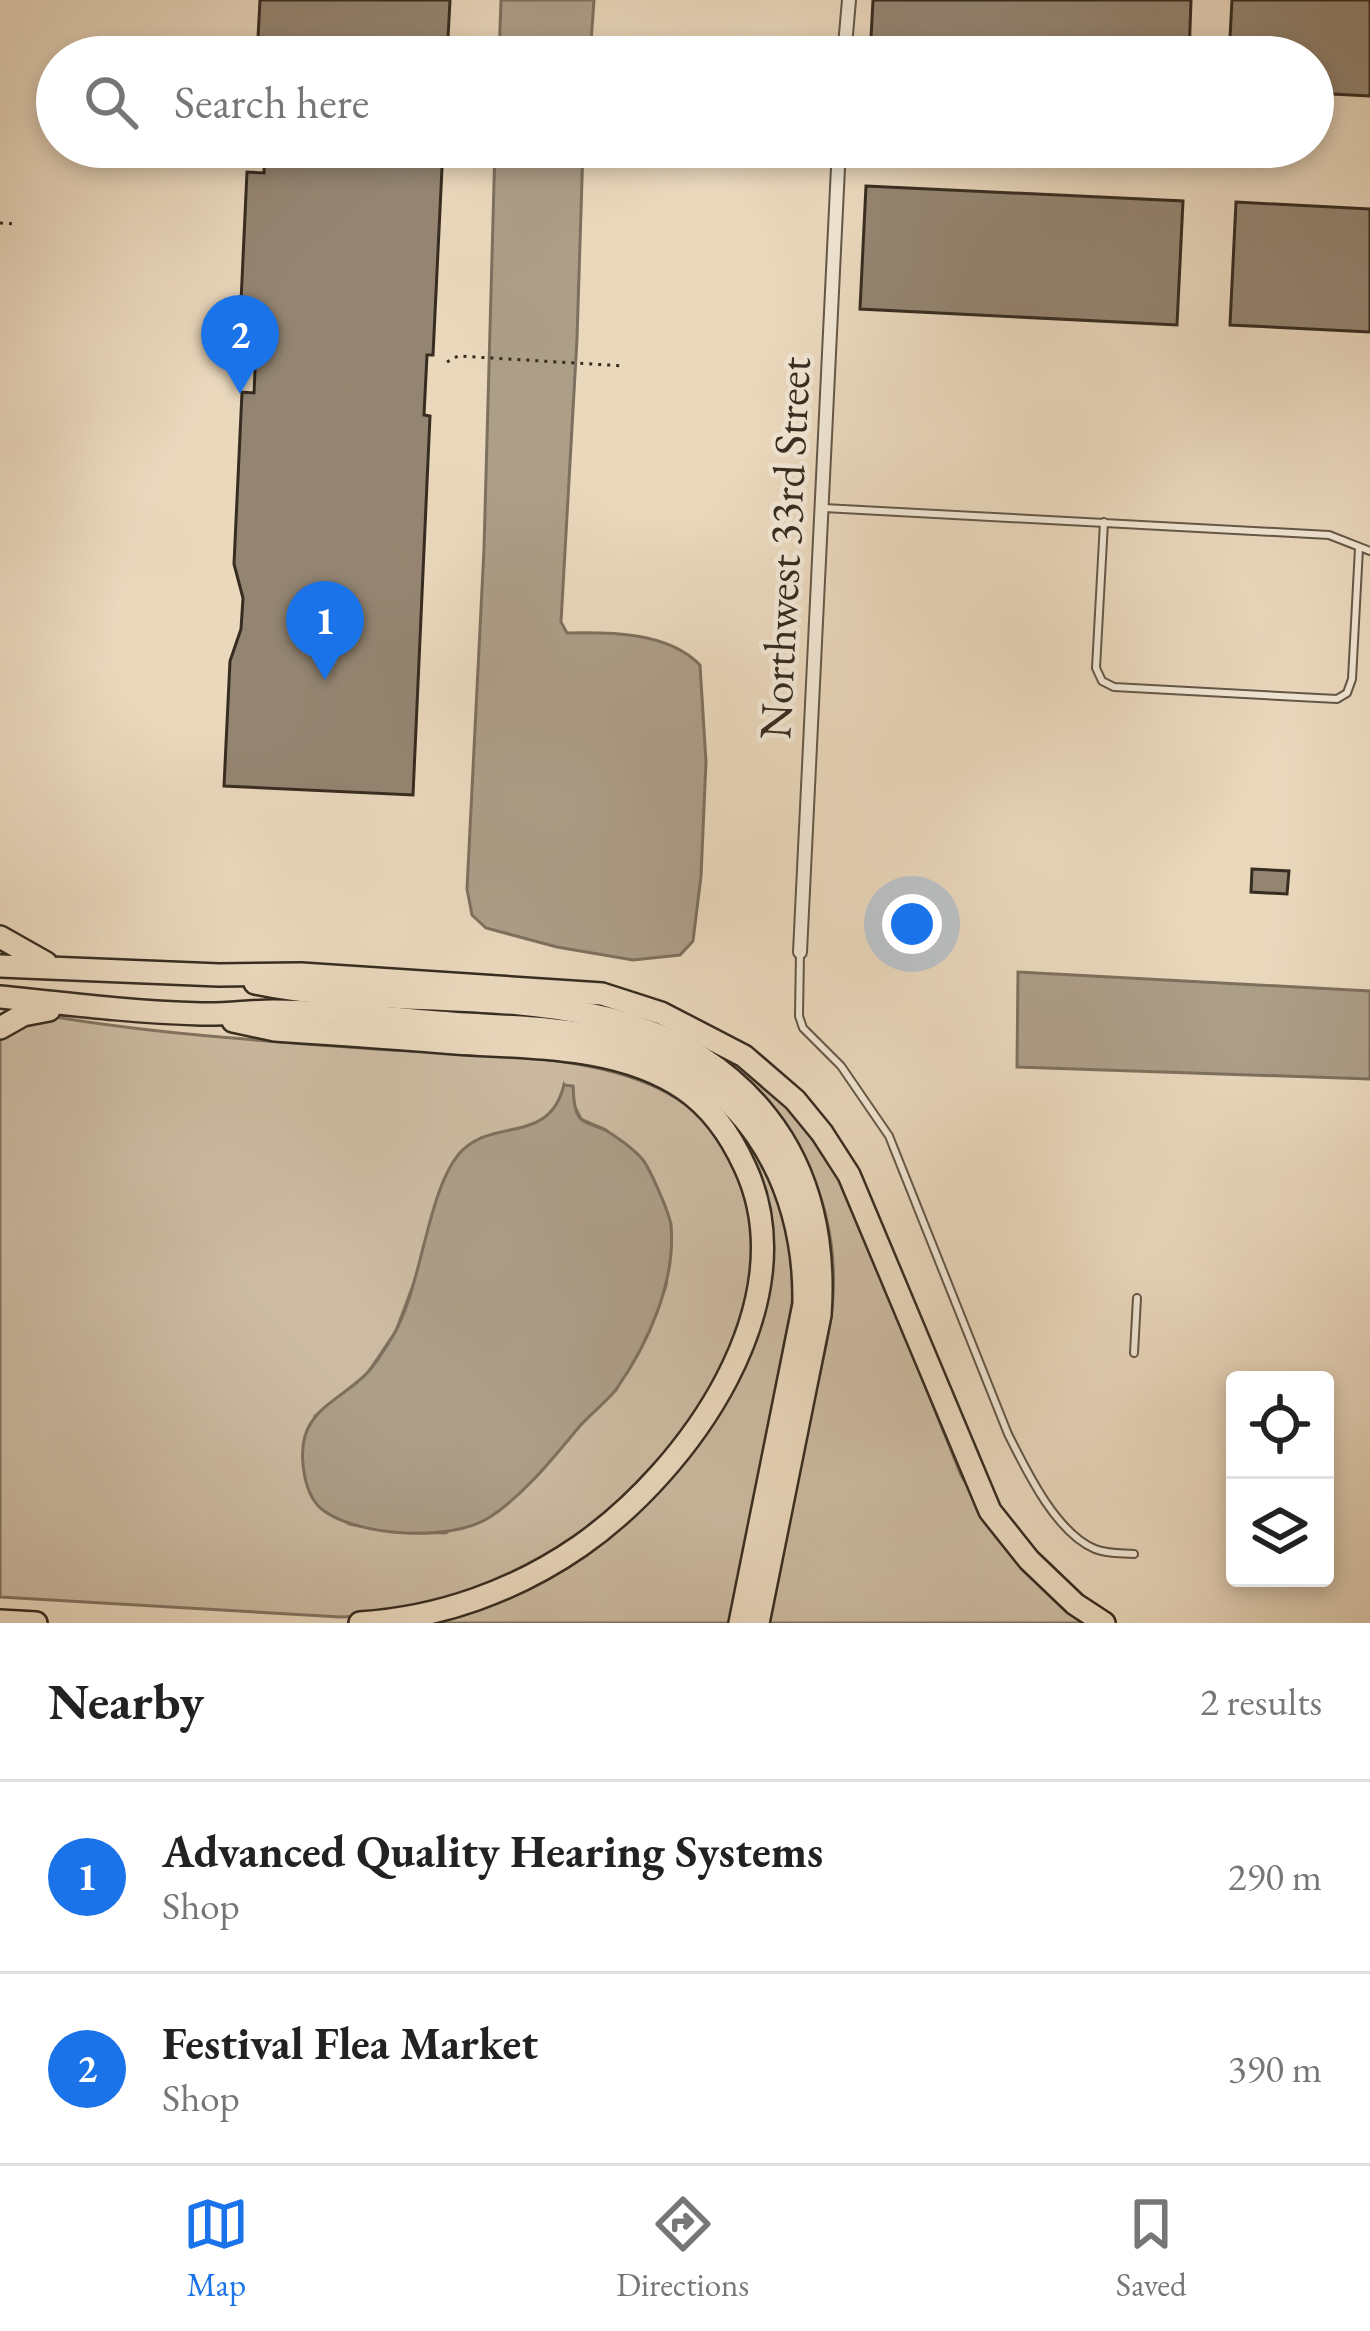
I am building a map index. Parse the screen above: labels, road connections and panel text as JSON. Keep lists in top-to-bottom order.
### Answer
{
  "streets": {
    "street": ["Northwest 33rd Street"]
  },
  "page": {
    "search": "Search here",
    "pins": ["2", "1"],
    "heading": ["Nearby", "2 results"],
    "list": [
      {
        "mark": "1",
        "name": "Advanced Quality Hearing Systems",
        "note": "Shop",
        "value": "290 m"
      },
      {
        "mark": "2",
        "name": "Festival Flea Market",
        "note": "Shop",
        "value": "390 m"
      }
    ],
    "nav": ["Map", "Directions", "Saved"]
  }
}
